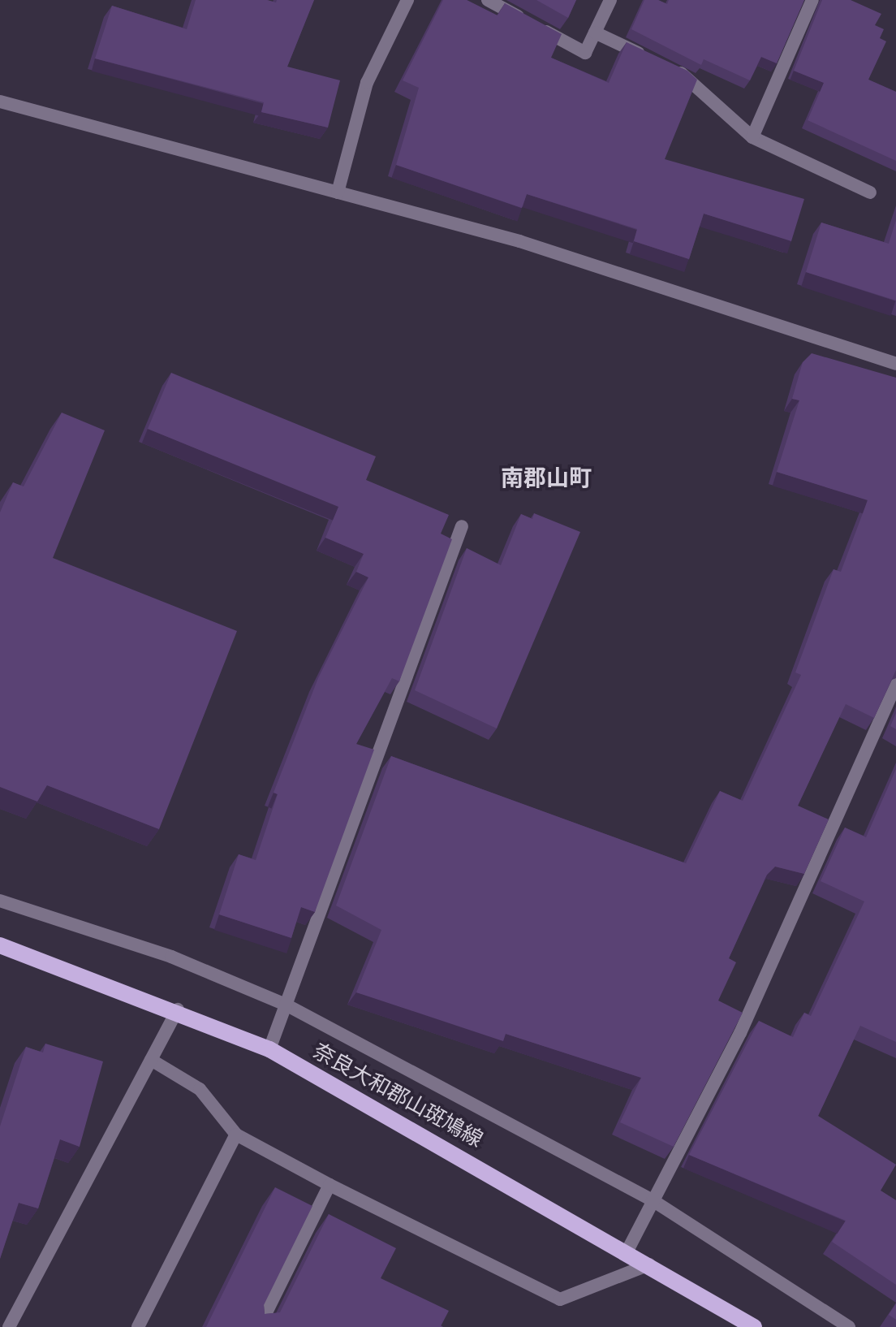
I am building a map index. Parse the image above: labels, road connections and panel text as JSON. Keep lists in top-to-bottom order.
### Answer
{
  "streets": {
    "main road": ["奈良大和郡山斑鳩線"]
  },
  "districts": ["南郡山町"]
}
